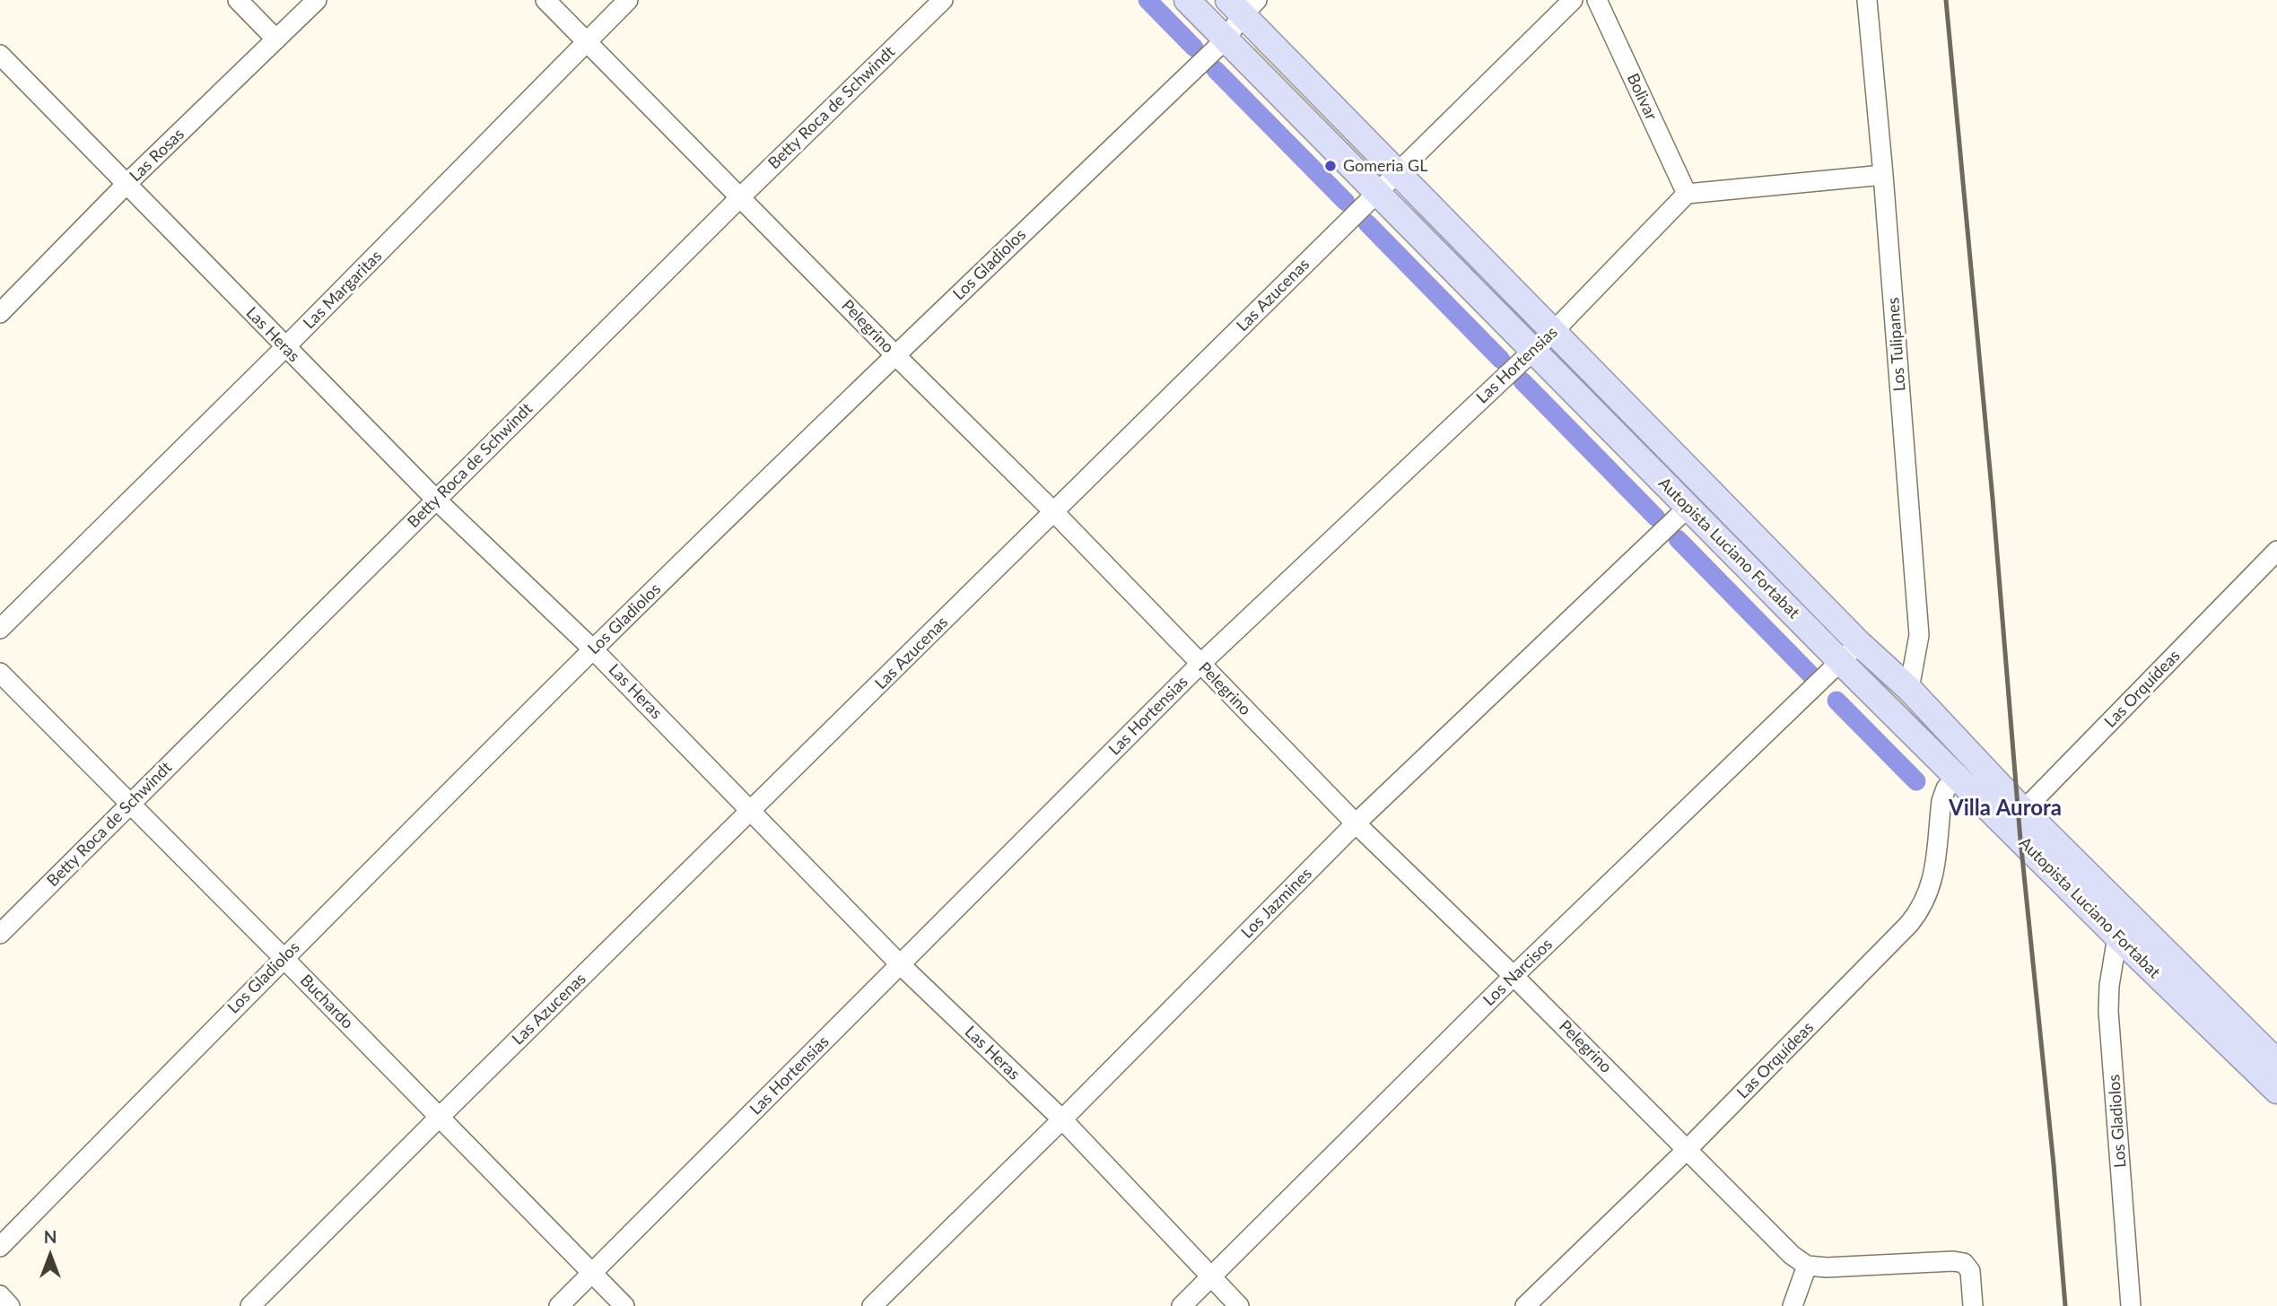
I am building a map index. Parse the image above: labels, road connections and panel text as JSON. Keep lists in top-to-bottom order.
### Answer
{
  "streets": {
    "main road": ["Autopista Luciano Fortabat"],
    "street": [
      "Bolivar",
      "Betty Roca de Schwindt",
      "Las Rosas",
      "Los Gladiolos",
      "Las Margaritas",
      "Las Azucenas",
      "Pelegrino",
      "Las Heras",
      "Los Tulipanes",
      "Las Hortensias",
      "Las Orquídeas",
      "Los Jazmines",
      "Los Narcisos",
      "Buchardo"
    ]
  },
  "crossings": [
    ["Bolivar", "Las Hortensias"],
    ["Betty Roca de Schwindt", "Pelegrino"],
    ["Betty Roca de Schwindt", "Las Heras"],
    ["Betty Roca de Schwindt", "Buchardo"],
    ["Las Rosas", "Las Heras"],
    ["Los Gladiolos", "Pelegrino"],
    ["Los Gladiolos", "Las Heras"],
    ["Los Gladiolos", "Autopista Luciano Fortabat"],
    ["Los Gladiolos", "Buchardo"],
    ["Las Margaritas", "Pelegrino"],
    ["Las Margaritas", "Las Heras"],
    ["Las Azucenas", "Pelegrino"],
    ["Las Azucenas", "Las Heras"],
    ["Las Azucenas", "Autopista Luciano Fortabat"],
    ["Las Azucenas", "Buchardo"],
    ["Pelegrino", "Las Hortensias"],
    ["Pelegrino", "Las Orquídeas"],
    ["Pelegrino", "Los Jazmines"],
    ["Pelegrino", "Los Narcisos"],
    ["Las Heras", "Las Hortensias"],
    ["Las Heras", "Los Jazmines"],
    ["Las Heras", "Los Narcisos"],
    ["Los Tulipanes", "Autopista Luciano Fortabat"],
    ["Las Hortensias", "Autopista Luciano Fortabat"],
    ["Las Hortensias", "Buchardo"],
    ["Autopista Luciano Fortabat", "Las Orquídeas"],
    ["Autopista Luciano Fortabat", "Los Jazmines"],
    ["Autopista Luciano Fortabat", "Los Narcisos"]
  ],
  "districts": ["Villa Aurora"],
  "places": ["Gomeria GL"],
  "north": "top"
}
